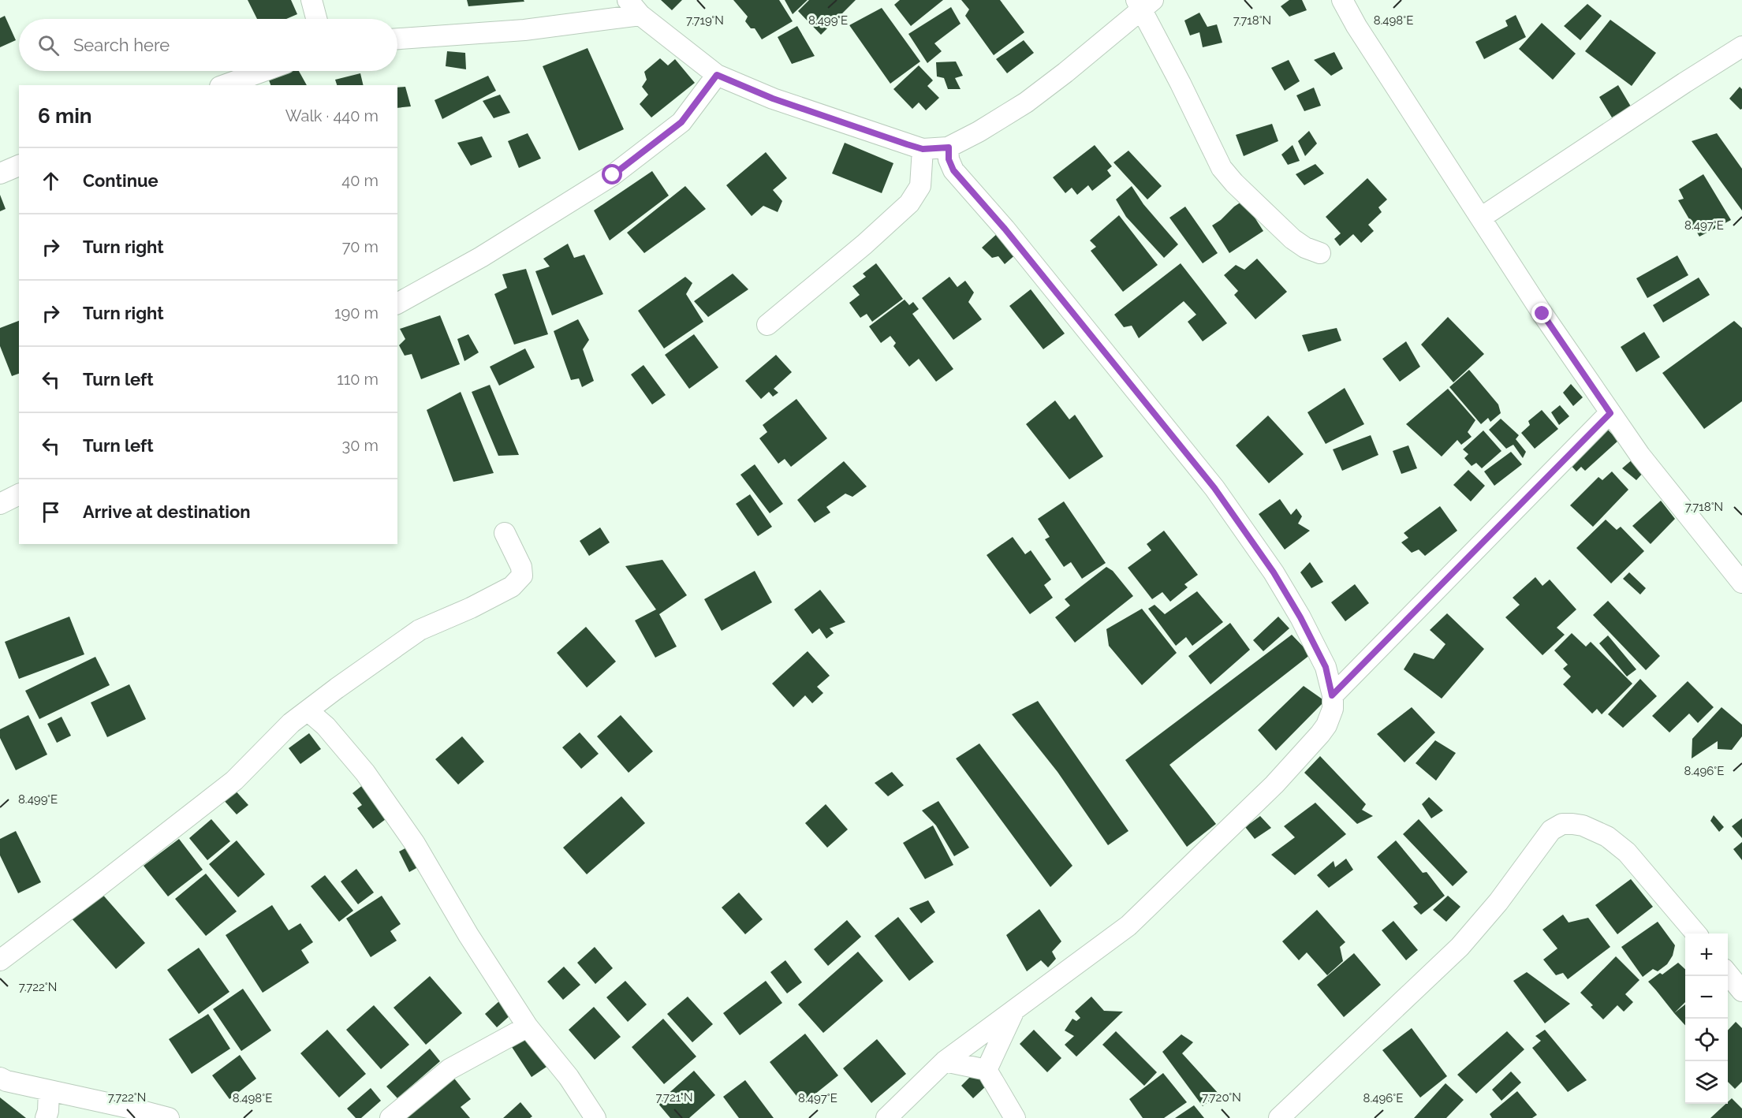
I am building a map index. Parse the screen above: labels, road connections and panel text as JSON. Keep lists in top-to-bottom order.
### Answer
{
  "page": {
    "search": "Search here",
    "heading": ["6 min", "Walk · 440 m"],
    "list": [
      ["Continue", "40 m"],
      ["Turn right", "70 m"],
      ["Turn right", "190 m"],
      ["Turn left", "110 m"],
      ["Turn left", "30 m"],
      "Arrive at destination"
    ],
    "map_buttons": ["+", "−"]
  },
  "coordinates": [
    "8.499°E",
    "8.498°E",
    "7.719°N",
    "7.718°N",
    "8.497°E",
    "8.496°E",
    "7.722°N",
    "7.721°N",
    "7.720°N"
  ]
}
